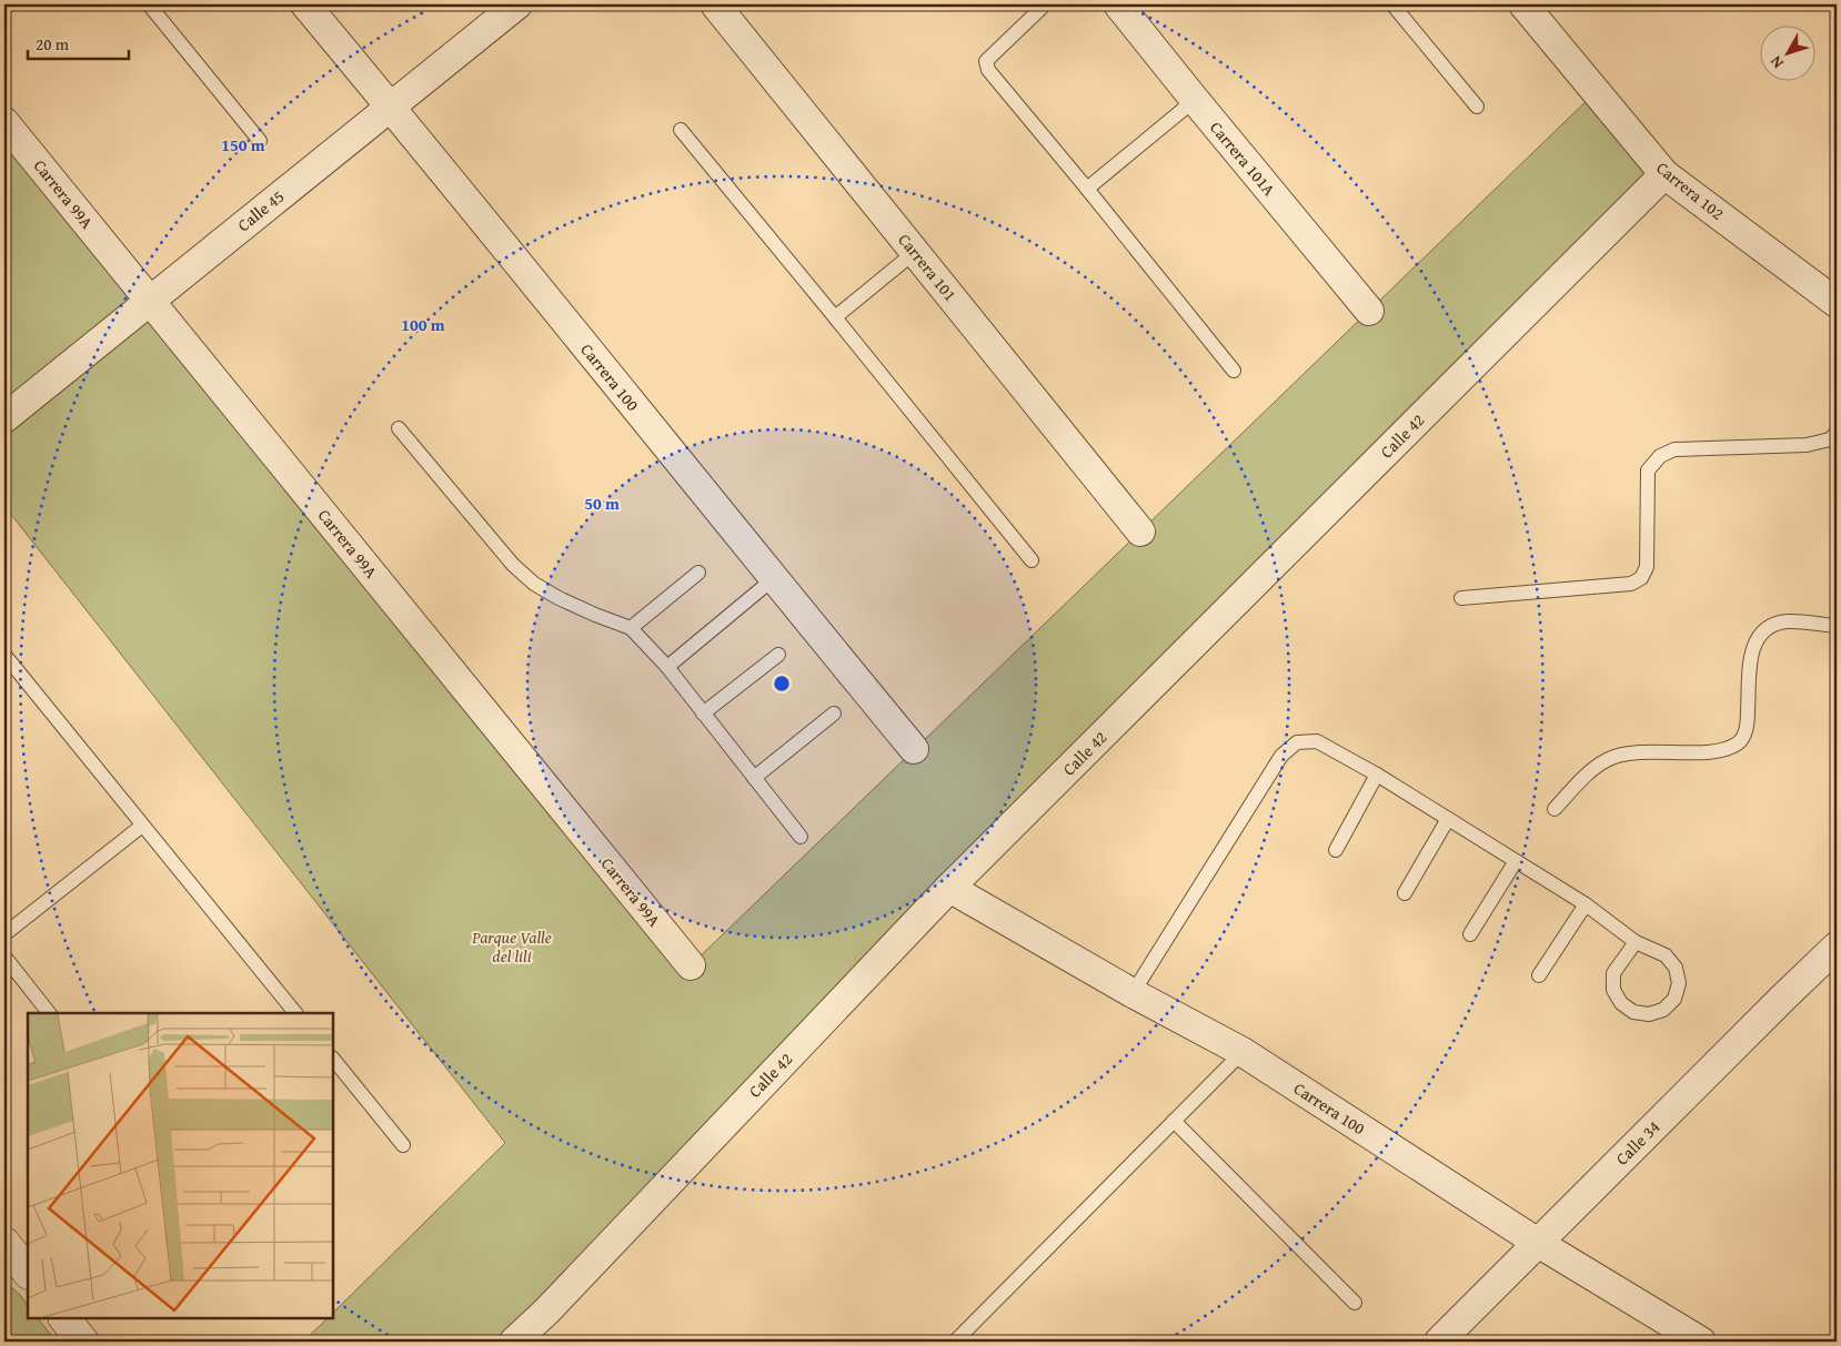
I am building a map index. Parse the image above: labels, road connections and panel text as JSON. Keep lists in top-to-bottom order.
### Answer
{
  "streets": {
    "street": [
      "Carrera 101A",
      "Carrera 102",
      "Carrera 99A",
      "Calle 45",
      "Carrera 101",
      "Carrera 100",
      "Calle 42",
      "Calle 34"
    ]
  },
  "crossings": [
    ["Carrera 102", "Calle 42"],
    ["Carrera 99A", "Calle 45"],
    ["Calle 45", "Carrera 100"],
    ["Carrera 100", "Calle 42"],
    ["Carrera 100", "Calle 34"]
  ],
  "parks": ["Parque Valle del lili"],
  "scale_bar": "20 m",
  "north": "bottom left",
  "rings": ["150 m", "100 m", "50 m"]
}
